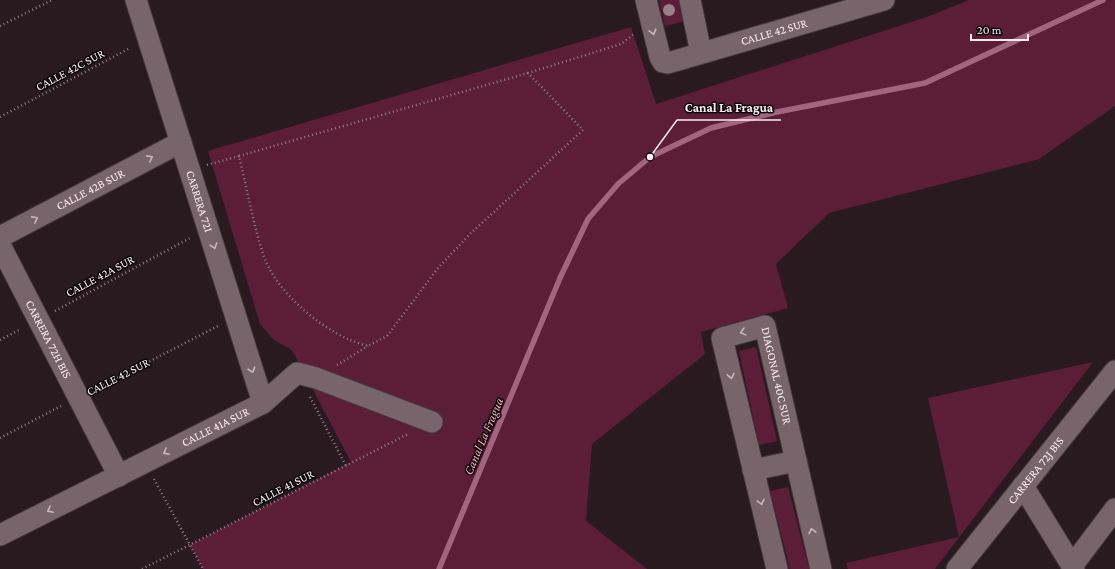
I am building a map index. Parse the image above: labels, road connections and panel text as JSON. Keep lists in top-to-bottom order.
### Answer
{
  "streets": {
    "street": [
      "CALLE 42 SUR",
      "CALLE 42B SUR",
      "CARRERA 72I",
      "CARRERA 72H BIS",
      "DIAGONAL 40C SUR",
      "CALLE 41A SUR",
      "CARRERA 72J BIS"
    ],
    "path": ["CALLE 42C SUR", "CALLE 42A SUR", "CALLE 41 SUR"]
  },
  "crossings": [
    ["CALLE 42 SUR", "CARRERA 72I"],
    ["CALLE 42 SUR", "CARRERA 72H BIS"],
    ["CALLE 42C SUR", "CARRERA 72I"],
    ["CALLE 42B SUR", "CARRERA 72I"],
    ["CARRERA 72I", "CALLE 42A SUR"],
    ["CARRERA 72I", "CALLE 41A SUR"],
    ["CALLE 42A SUR", "CARRERA 72H BIS"],
    ["CARRERA 72H BIS", "CALLE 41A SUR"]
  ],
  "one_way": ["CALLE 42B SUR", "CARRERA 72I", "CALLE 41A SUR"],
  "water": ["Canal La Fragua"],
  "places": ["Canal La Fragua"],
  "scale_bar": "20 m"
}
